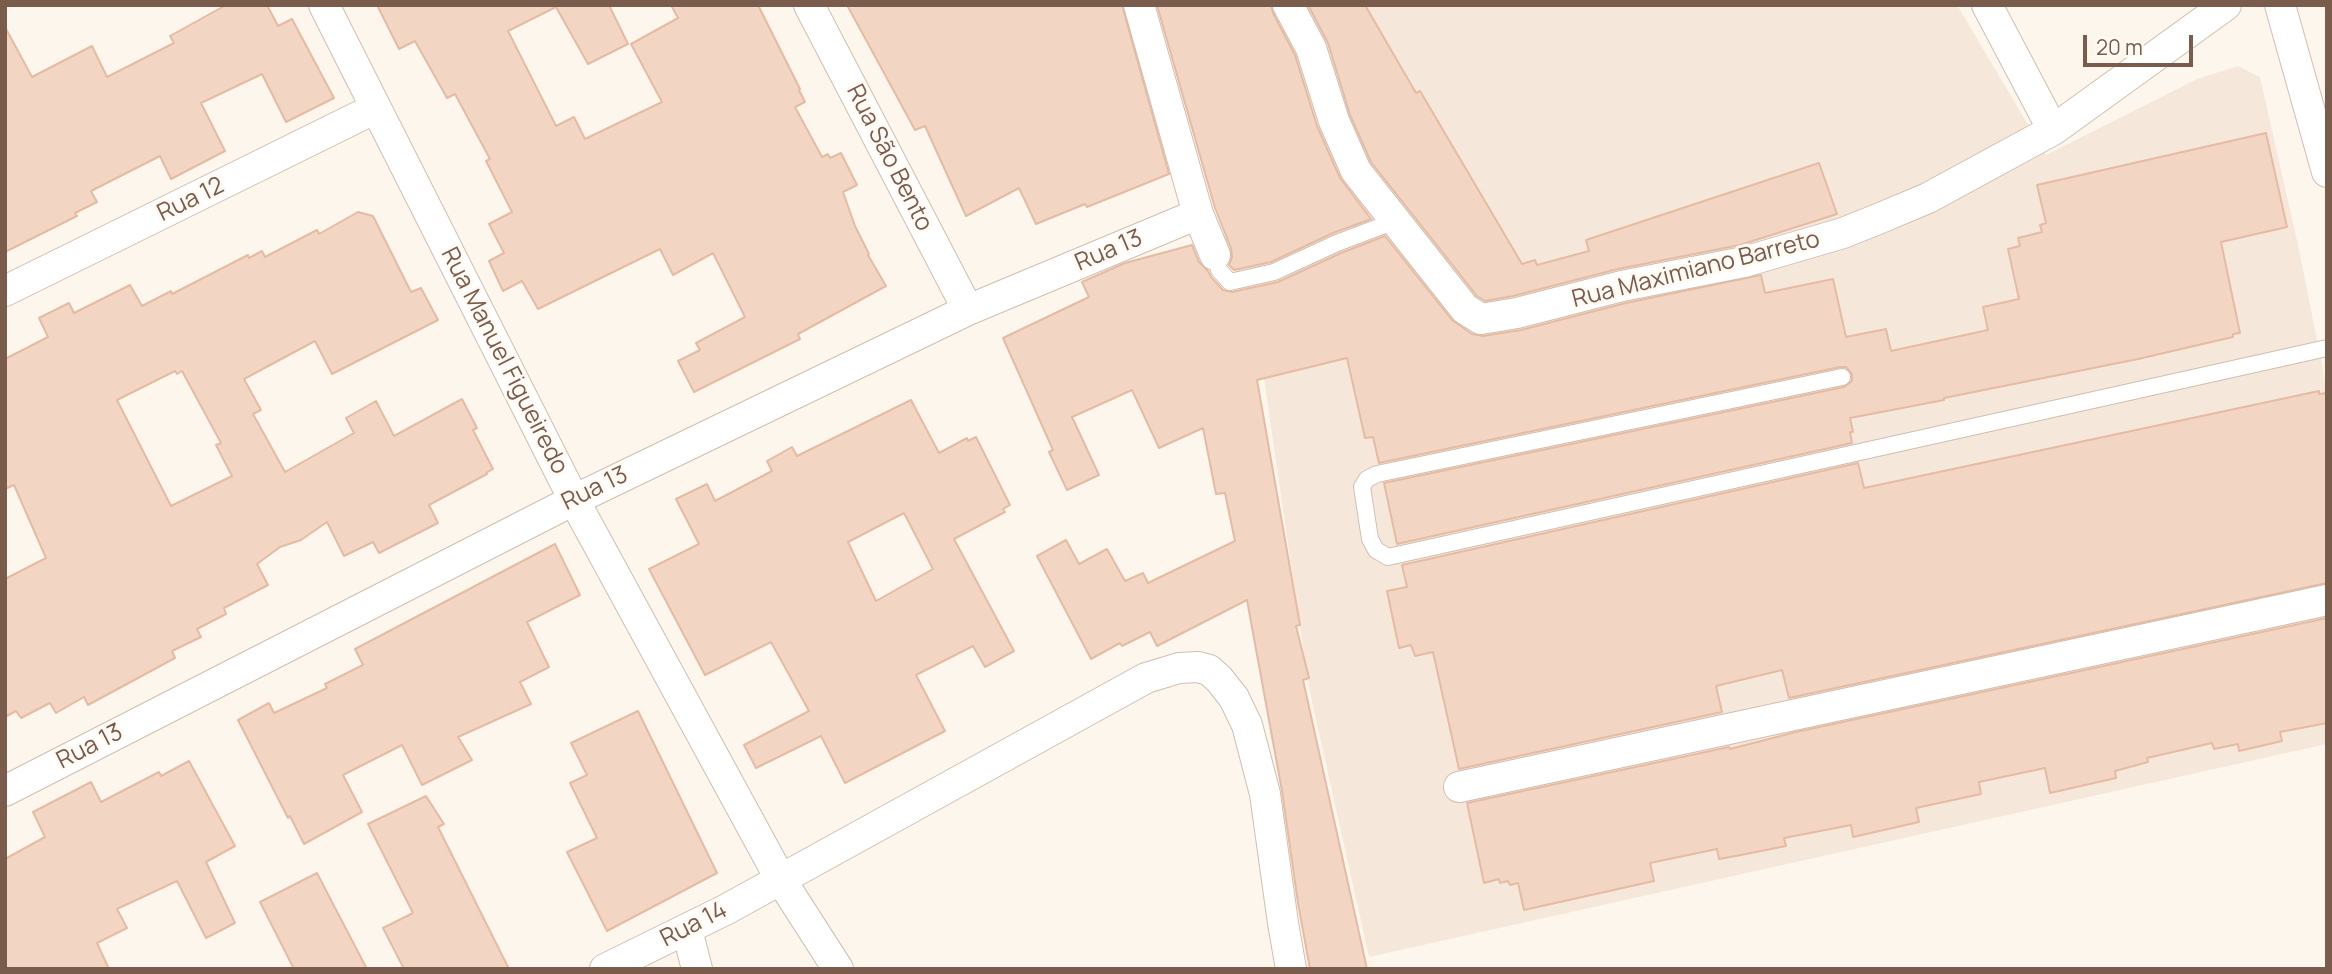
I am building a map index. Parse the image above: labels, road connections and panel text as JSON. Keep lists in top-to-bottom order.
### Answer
{
  "streets": {
    "street": [
      "Rua São Bento",
      "Rua 12",
      "Rua 13",
      "Rua Maximiano Barreto",
      "Rua Manuel Figueiredo",
      "Rua 14"
    ]
  },
  "crossings": [
    ["Rua São Bento", "Rua 13"],
    ["Rua 12", "Rua Manuel Figueiredo"],
    ["Rua 13", "Rua Manuel Figueiredo"],
    ["Rua Manuel Figueiredo", "Rua 14"]
  ],
  "scale_bar": "20 m"
}
